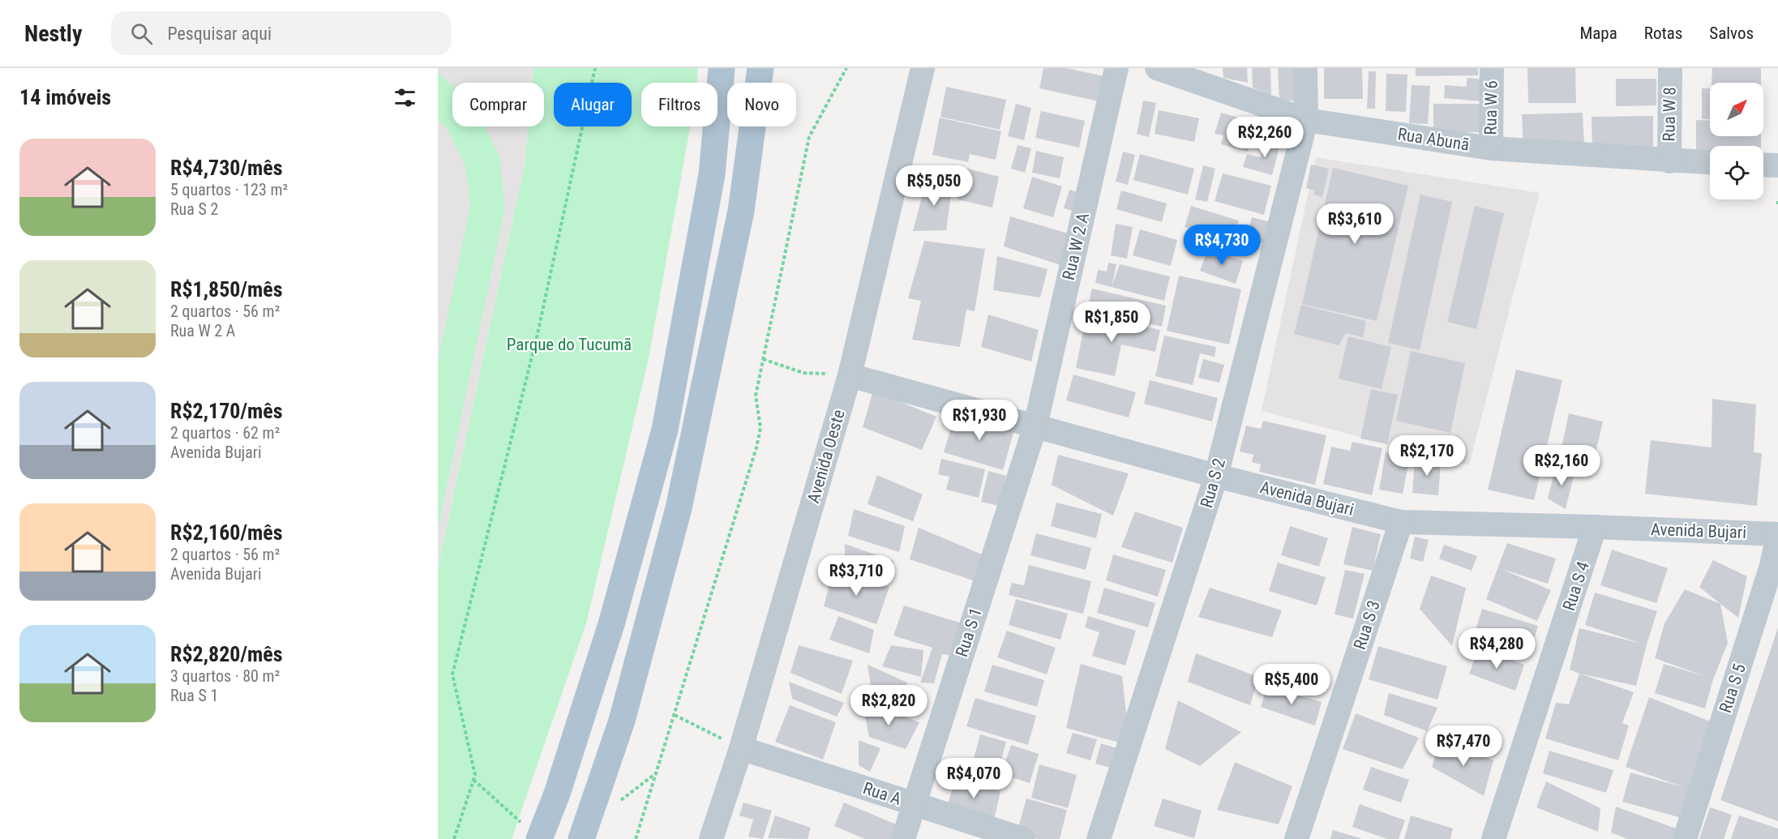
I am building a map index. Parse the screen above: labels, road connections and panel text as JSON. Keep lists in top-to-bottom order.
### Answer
{
  "streets": {
    "street": [
      "Rua W 6",
      "Rua W 8",
      "Rua Abunã",
      "Rua W 2 A",
      "Avenida Oeste",
      "Rua S 2",
      "Avenida Bujari",
      "Rua S 4",
      "Rua S 3",
      "Rua S 1",
      "Rua S 5",
      "Rua A"
    ]
  },
  "crossings": [
    ["Rua W 6", "Rua Abunã"],
    ["Rua W 8", "Rua Abunã"],
    ["Rua Abunã", "Rua S 2"],
    ["Rua W 2 A", "Avenida Bujari"],
    ["Rua W 2 A", "Rua S 1"],
    ["Avenida Oeste", "Avenida Bujari"],
    ["Avenida Oeste", "Rua A"],
    ["Rua S 2", "Avenida Bujari"],
    ["Avenida Bujari", "Rua S 4"],
    ["Avenida Bujari", "Rua S 3"],
    ["Avenida Bujari", "Rua S 1"],
    ["Avenida Bujari", "Rua S 5"],
    ["Rua S 1", "Rua A"]
  ],
  "parks": ["Parque do Tucumã"],
  "north": "top right",
  "page": {
    "header": "Nestly",
    "search": "Pesquisar aqui",
    "nav": ["Mapa", "Rotas", "Salvos"],
    "heading": "14 imóveis",
    "chip": [
      "Comprar",
      "Alugar",
      "Filtros",
      "Novo"
    ],
    "price": [
      "R$2,260",
      "R$5,050",
      "R$3,610",
      "R$4,730",
      "R$1,850",
      "R$1,930",
      "R$2,170",
      "R$2,160",
      "R$3,710",
      "R$4,280",
      "R$5,400",
      "R$2,820",
      "R$7,470",
      "R$4,070"
    ],
    "list": [
      {
        "name": "R$4,730/mês",
        "note": "5 quartos · 123 m² · Rua S 2"
      },
      {
        "name": "R$1,850/mês",
        "note": "2 quartos · 56 m² · Rua W 2 A"
      },
      {
        "name": "R$2,170/mês",
        "note": "2 quartos · 62 m² · Avenida Bujari"
      },
      {
        "name": "R$2,160/mês",
        "note": "2 quartos · 56 m² · Avenida Bujari"
      },
      {
        "name": "R$2,820/mês",
        "note": "3 quartos · 80 m² · Rua S 1"
      }
    ]
  }
}
